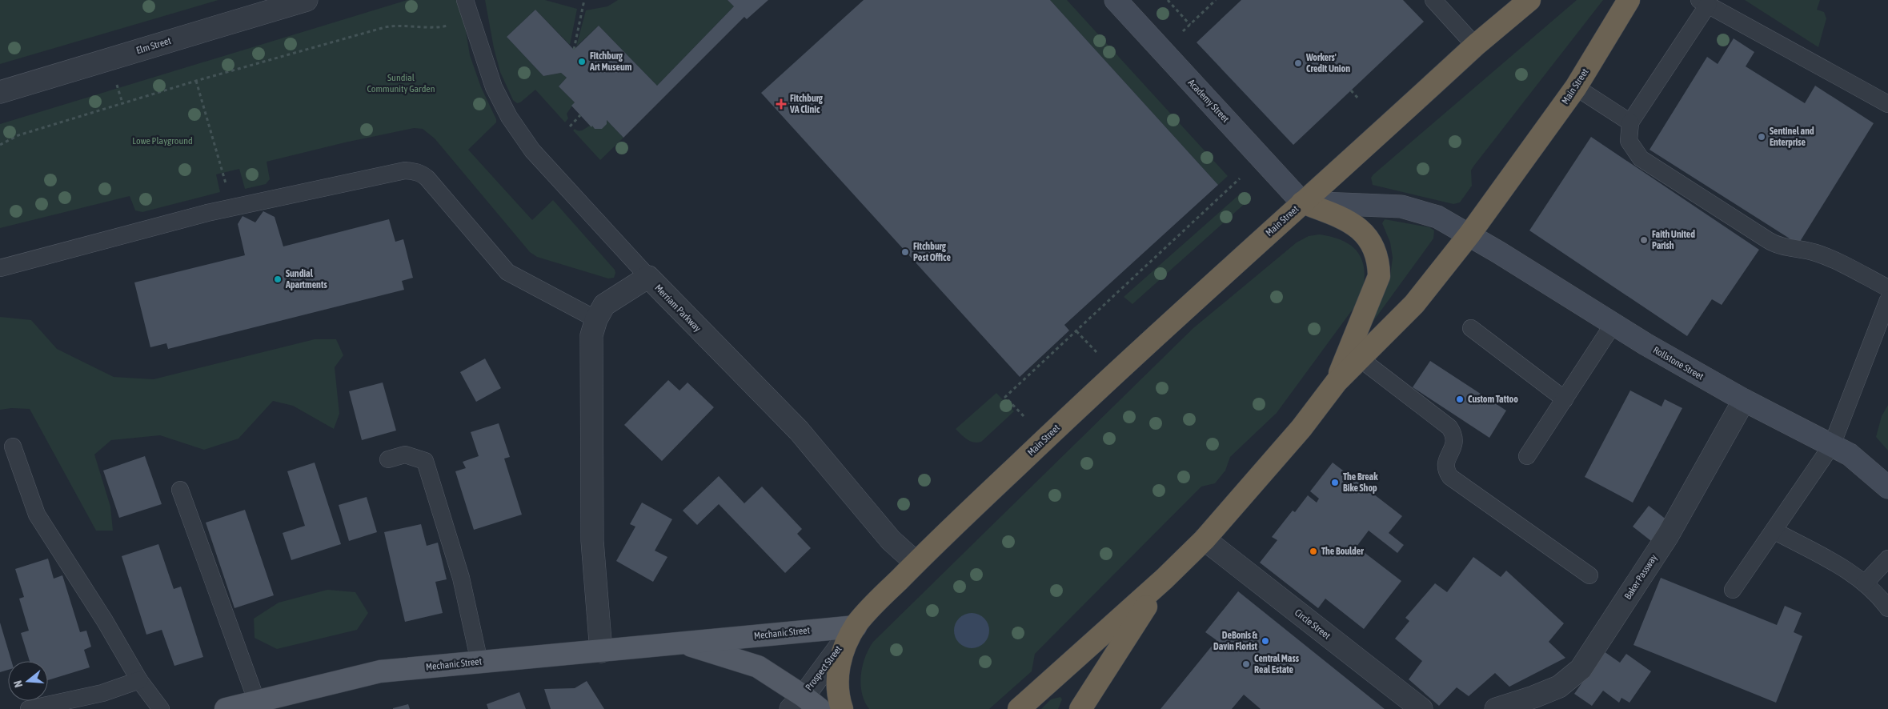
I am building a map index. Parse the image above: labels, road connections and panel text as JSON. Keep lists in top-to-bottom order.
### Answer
{
  "streets": {
    "highway": ["Main Street"],
    "main road": ["Academy Street", "Rollstone Street", "Mechanic Street"],
    "street": [
      "Elm Street",
      "Merriam Parkway",
      "Baker Passway",
      "Circle Street",
      "Prospect Street"
    ]
  },
  "crossings": [
    ["Main Street", "Academy Street"],
    ["Main Street", "Merriam Parkway"],
    ["Main Street", "Rollstone Street"],
    ["Main Street", "Circle Street"],
    ["Main Street", "Mechanic Street"],
    ["Main Street", "Prospect Street"],
    ["Merriam Parkway", "Mechanic Street"],
    ["Rollstone Street", "Baker Passway"],
    ["Mechanic Street", "Prospect Street"]
  ],
  "parks": ["Sundial Community Garden", "Lowe Playground"],
  "places": {
    "other": [
      "Fitchburg Art Museum",
      "Workers' Credit Union",
      "Sentinel and Enterprise",
      "Faith United Parish",
      "Fitchburg Post Office",
      "Sundial Apartments",
      "Custom Tattoo",
      "The Break Bike Shop",
      "The Boulder",
      "DeBonis & Davin Florist",
      "Central Mass Real Estate"
    ],
    "health": ["Fitchburg VA Clinic"]
  },
  "north": "left"
}
